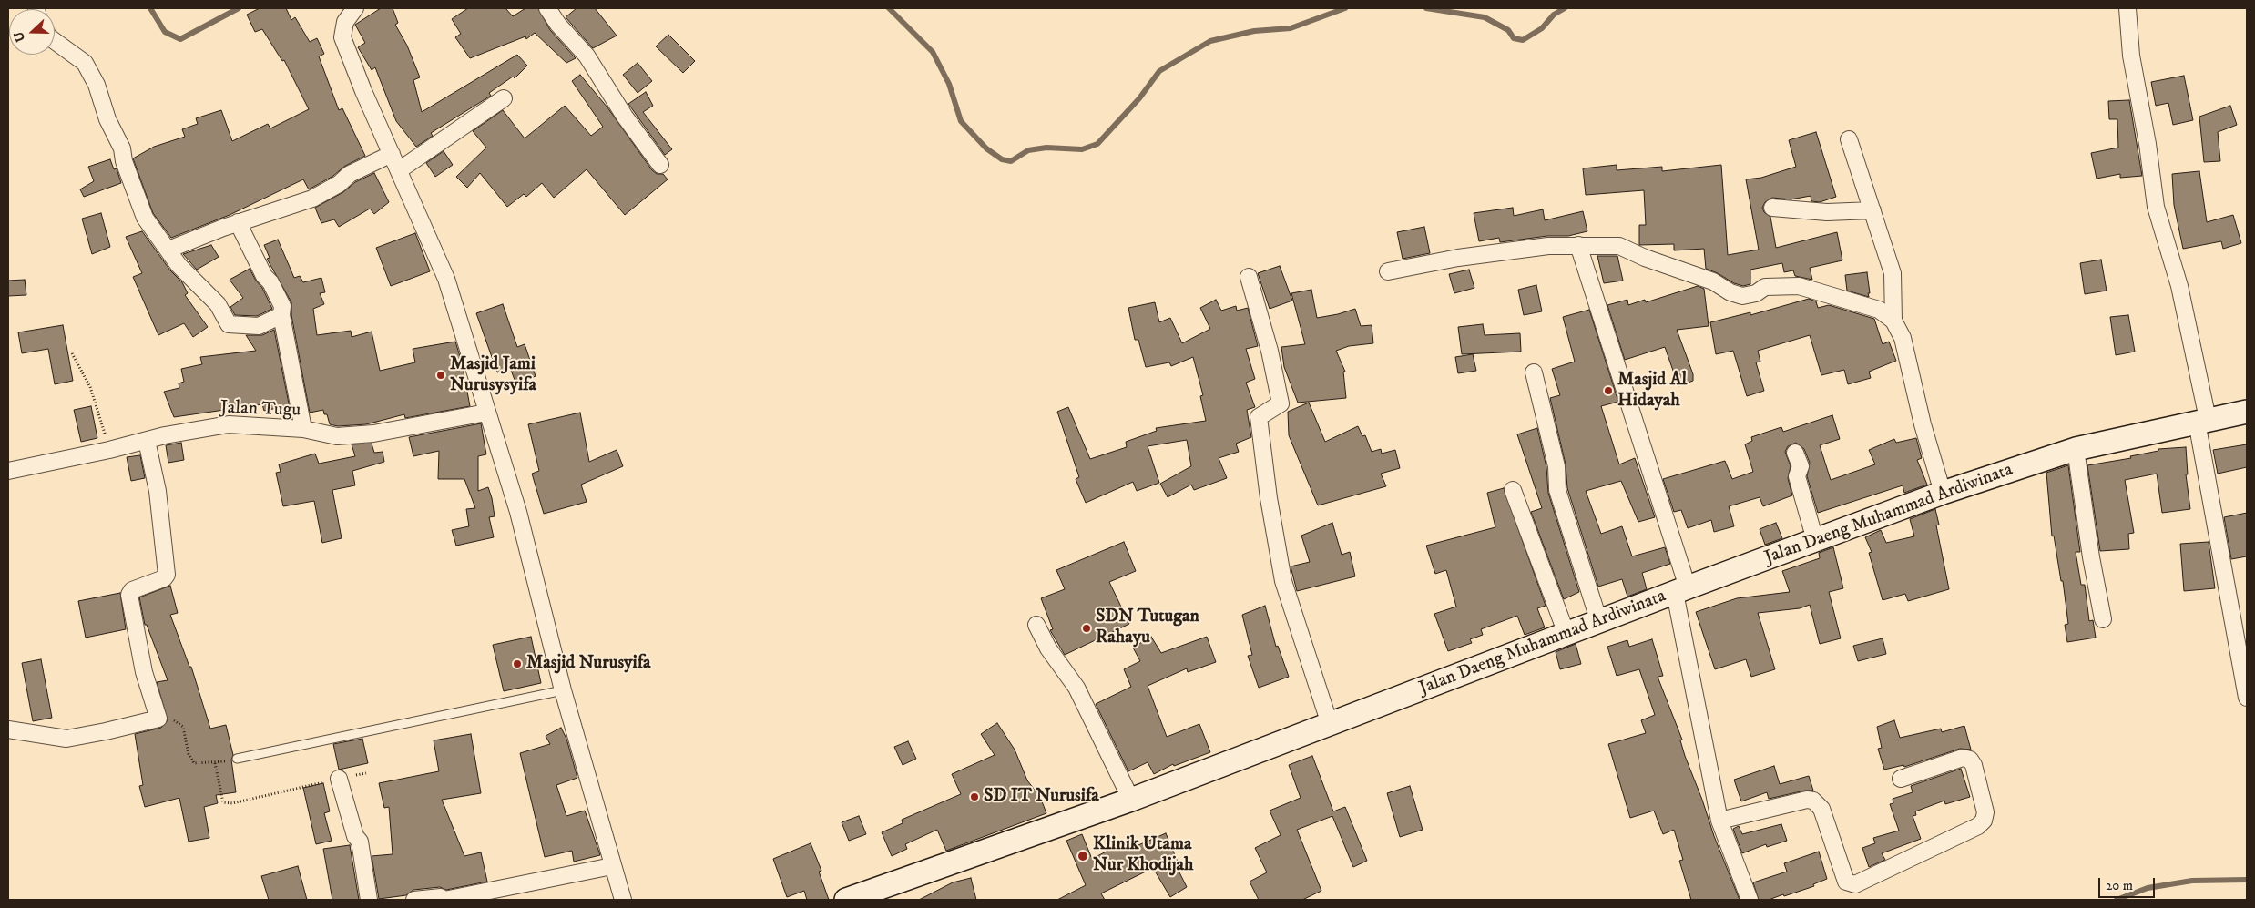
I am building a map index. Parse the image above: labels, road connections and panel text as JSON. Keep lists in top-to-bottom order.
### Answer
{
  "streets": {
    "main road": ["Jalan Daeng Muhammad Ardiwinata"],
    "street": ["Jalan Tugu"]
  },
  "places": [
    "Masjid Jami Nurusysyifa",
    "Masjid Al Hidayah",
    "SDN Tutugan Rahayu",
    "Masjid Nurusyifa",
    "SD IT Nurusifa",
    "Klinik Utama Nur Khodijah"
  ],
  "scale_bar": "20 m",
  "north": "left"
}
